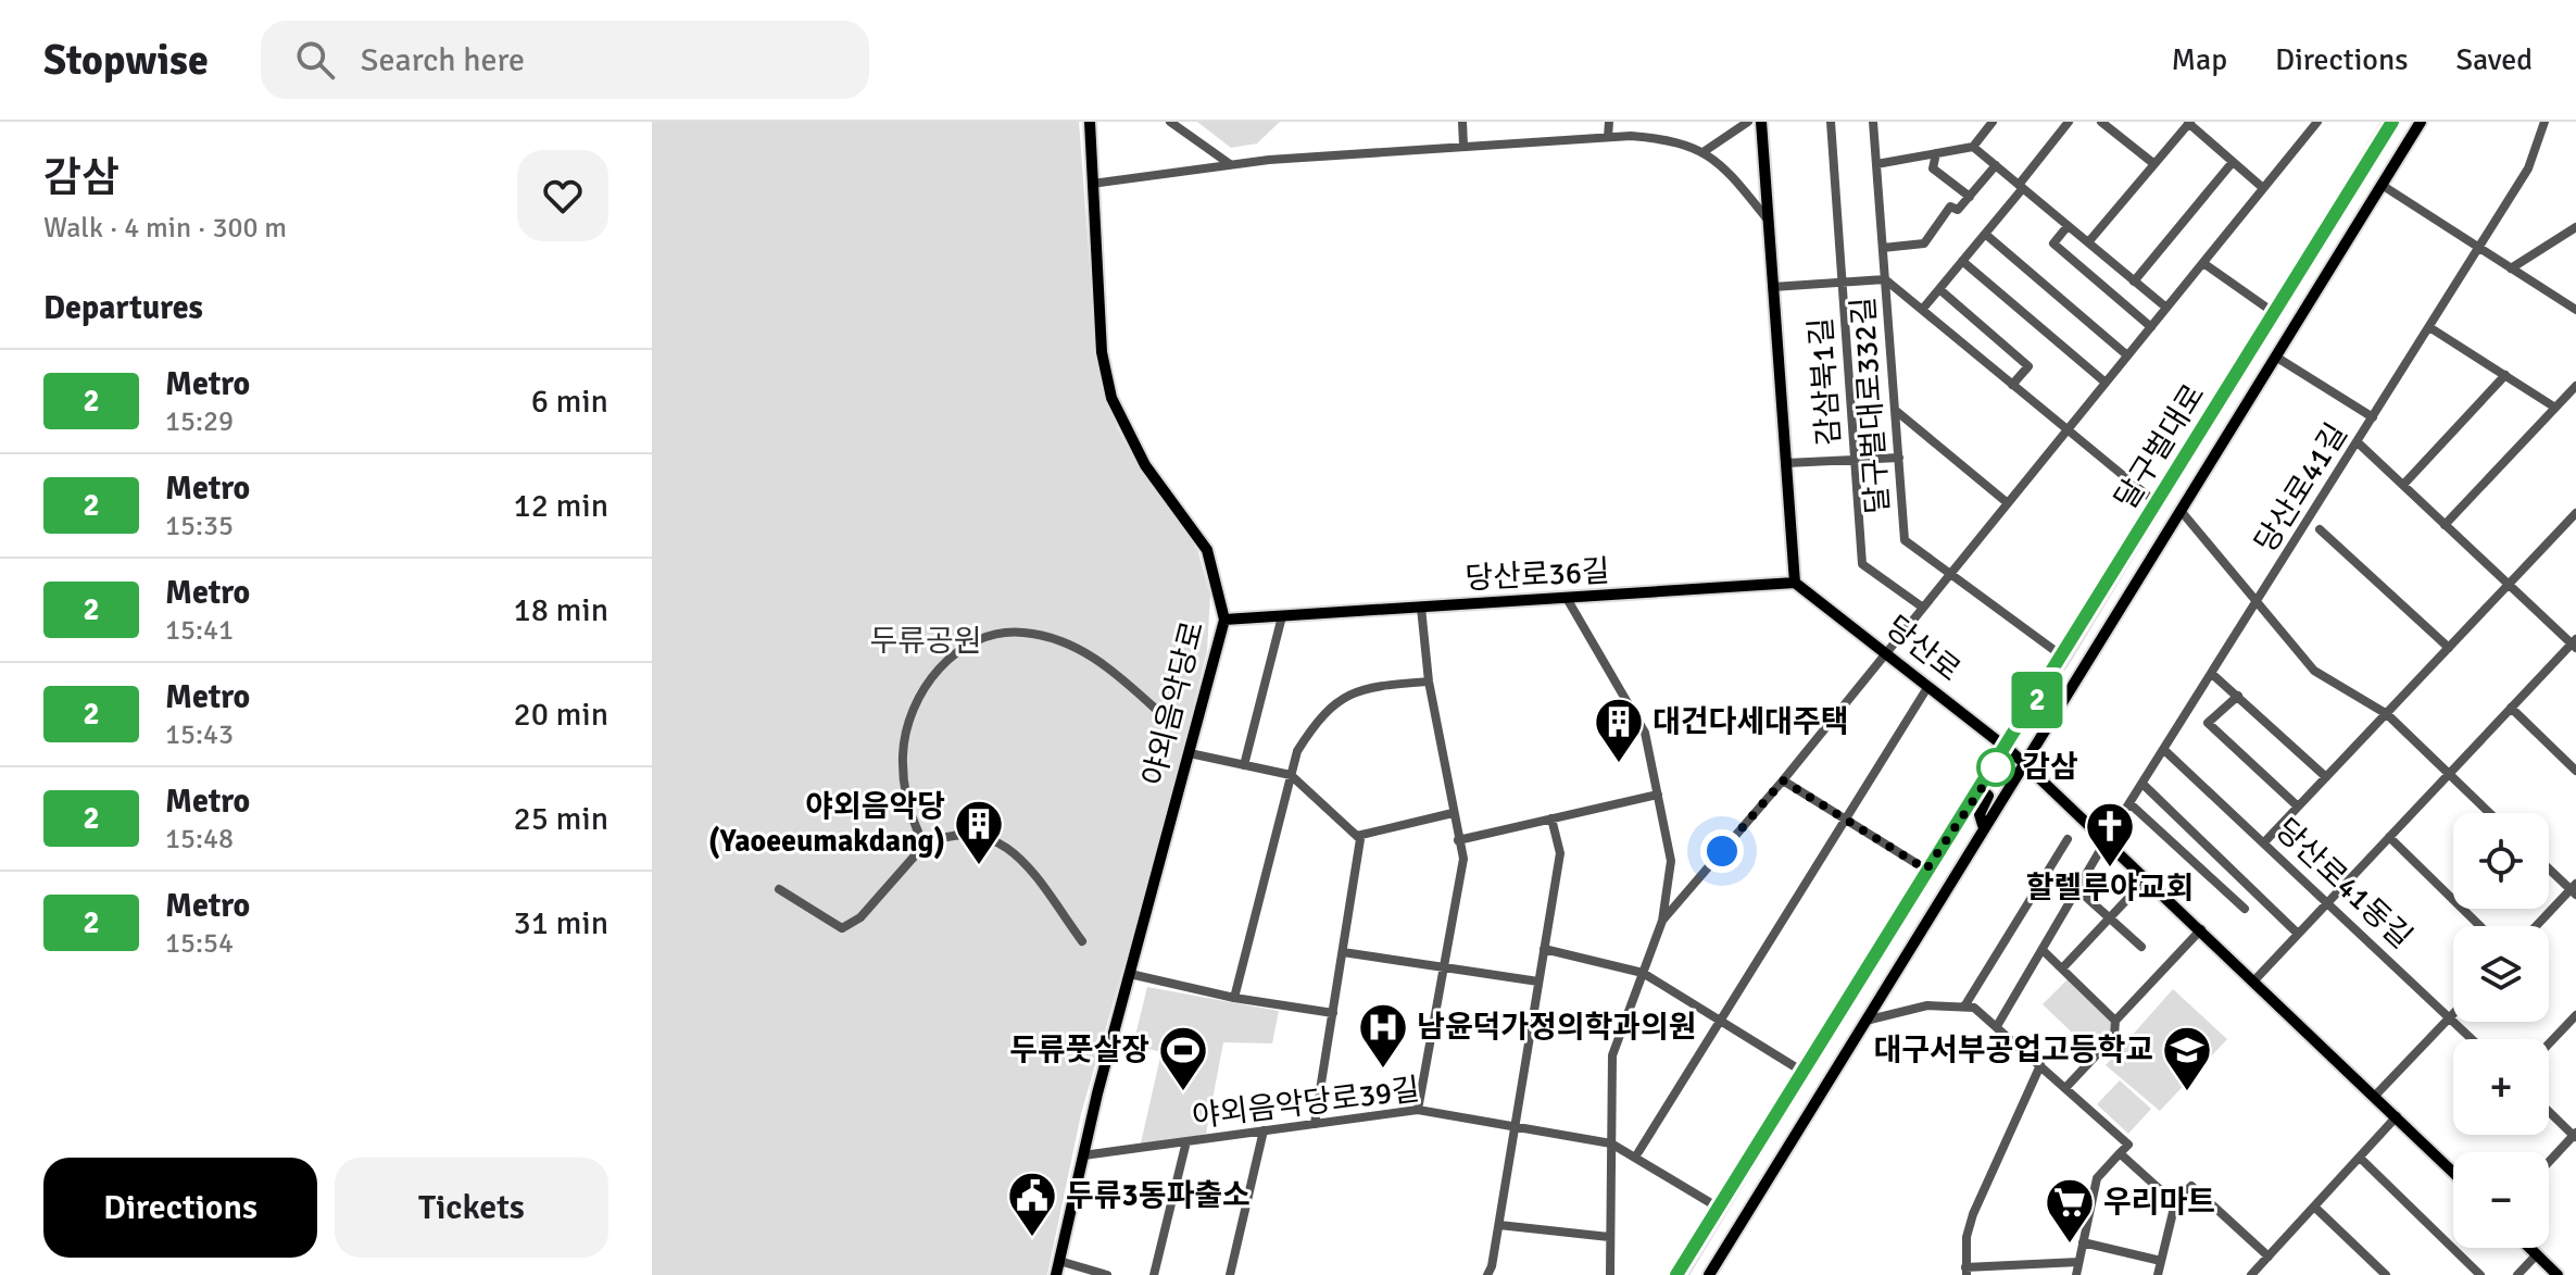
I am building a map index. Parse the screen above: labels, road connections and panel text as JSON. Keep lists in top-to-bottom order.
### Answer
{
  "streets": {
    "main road": [
      "달구벌대로",
      "당산로36길",
      "당산로",
      "야외음악당로"
    ],
    "street": [
      "감삼북1길",
      "달구벌대로332길",
      "당산로41길",
      "당산로41동길",
      "야외음악당로39길"
    ]
  },
  "crossings": [
    ["달구벌대로332길", "달구벌대로"],
    ["달구벌대로", "당산로"],
    ["달구벌대로", "야외음악당로39길"],
    ["당산로41길", "당산로"],
    ["당산로41길", "당산로41동길"],
    ["당산로36길", "당산로"],
    ["당산로36길", "야외음악당로"],
    ["야외음악당로", "야외음악당로39길"]
  ],
  "parks": ["두류공원"],
  "places": {
    "building": ["대건다세대주택", "야외음악당 (Yaoeeumakdang)"],
    "other": ["감삼"],
    "church": ["할렐루야교회"],
    "hospital": ["남윤덕가정의학과의원"],
    "sports": ["두류풋살장"],
    "school or university": ["대구서부공업고등학교"],
    "public building": ["두류3동파출소"],
    "supermarket": ["우리마트"]
  },
  "lines": ["metro line 2"],
  "page": {
    "header": "Stopwise",
    "search": "Search here",
    "nav": ["Map", "Directions", "Saved"],
    "heading": [
      ["감삼", "Walk · 4 min · 300 m"],
      "Departures"
    ],
    "on_map": "2",
    "list": [
      {
        "mark": "2",
        "name": "Metro",
        "note": "15:29",
        "value": "6 min"
      },
      {
        "mark": "2",
        "name": "Metro",
        "note": "15:35",
        "value": "12 min"
      },
      {
        "mark": "2",
        "name": "Metro",
        "note": "15:41",
        "value": "18 min"
      },
      {
        "mark": "2",
        "name": "Metro",
        "note": "15:43",
        "value": "20 min"
      },
      {
        "mark": "2",
        "name": "Metro",
        "note": "15:48",
        "value": "25 min"
      },
      {
        "mark": "2",
        "name": "Metro",
        "note": "15:54",
        "value": "31 min"
      }
    ],
    "map_buttons": ["+", "−"],
    "buttons": ["Directions", "Tickets"]
  }
}
